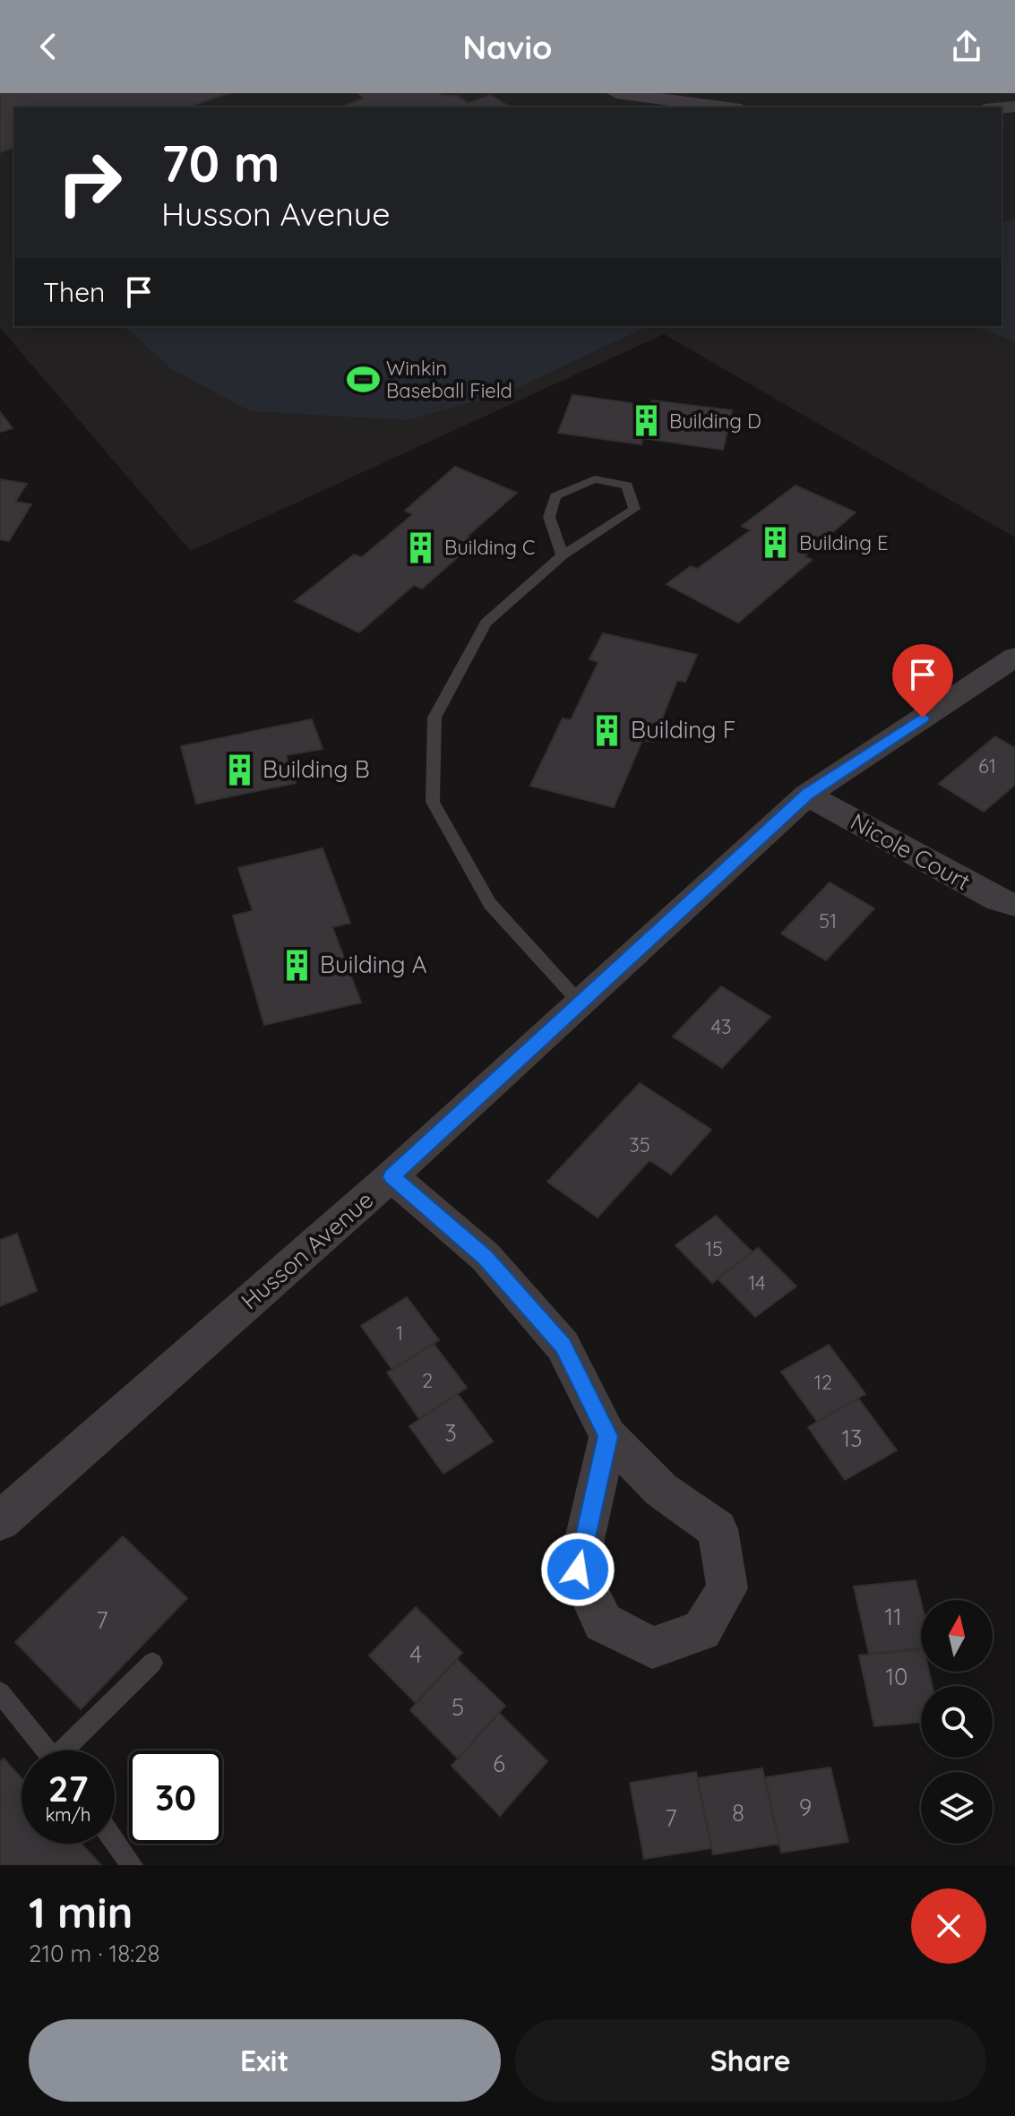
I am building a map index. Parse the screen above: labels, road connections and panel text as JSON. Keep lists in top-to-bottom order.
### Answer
{
  "streets": {
    "street": ["Nicole Court", "Husson Avenue"]
  },
  "crossings": [
    ["Nicole Court", "Husson Avenue"]
  ],
  "places": {
    "sports": ["Winkin Baseball Field"],
    "building": [
      "Building D",
      "Building E",
      "Building C",
      "Building F",
      "Building B",
      "Building A"
    ]
  },
  "house_numbers": [
    "61",
    "51",
    "43",
    "35",
    "15",
    "14",
    "1",
    "2",
    "12",
    "3",
    "13",
    "11",
    "7",
    "4",
    "10",
    "5",
    "6",
    "9",
    "8",
    "7"
  ],
  "north": "top",
  "page": {
    "header": "Navio",
    "turn": ["70 m", "Husson Avenue"],
    "then": "Then",
    "speed": "27 km/h",
    "limit": "30",
    "heading": ["1 min", "210 m · 18:28"],
    "buttons": ["Exit", "Share"]
  }
}
